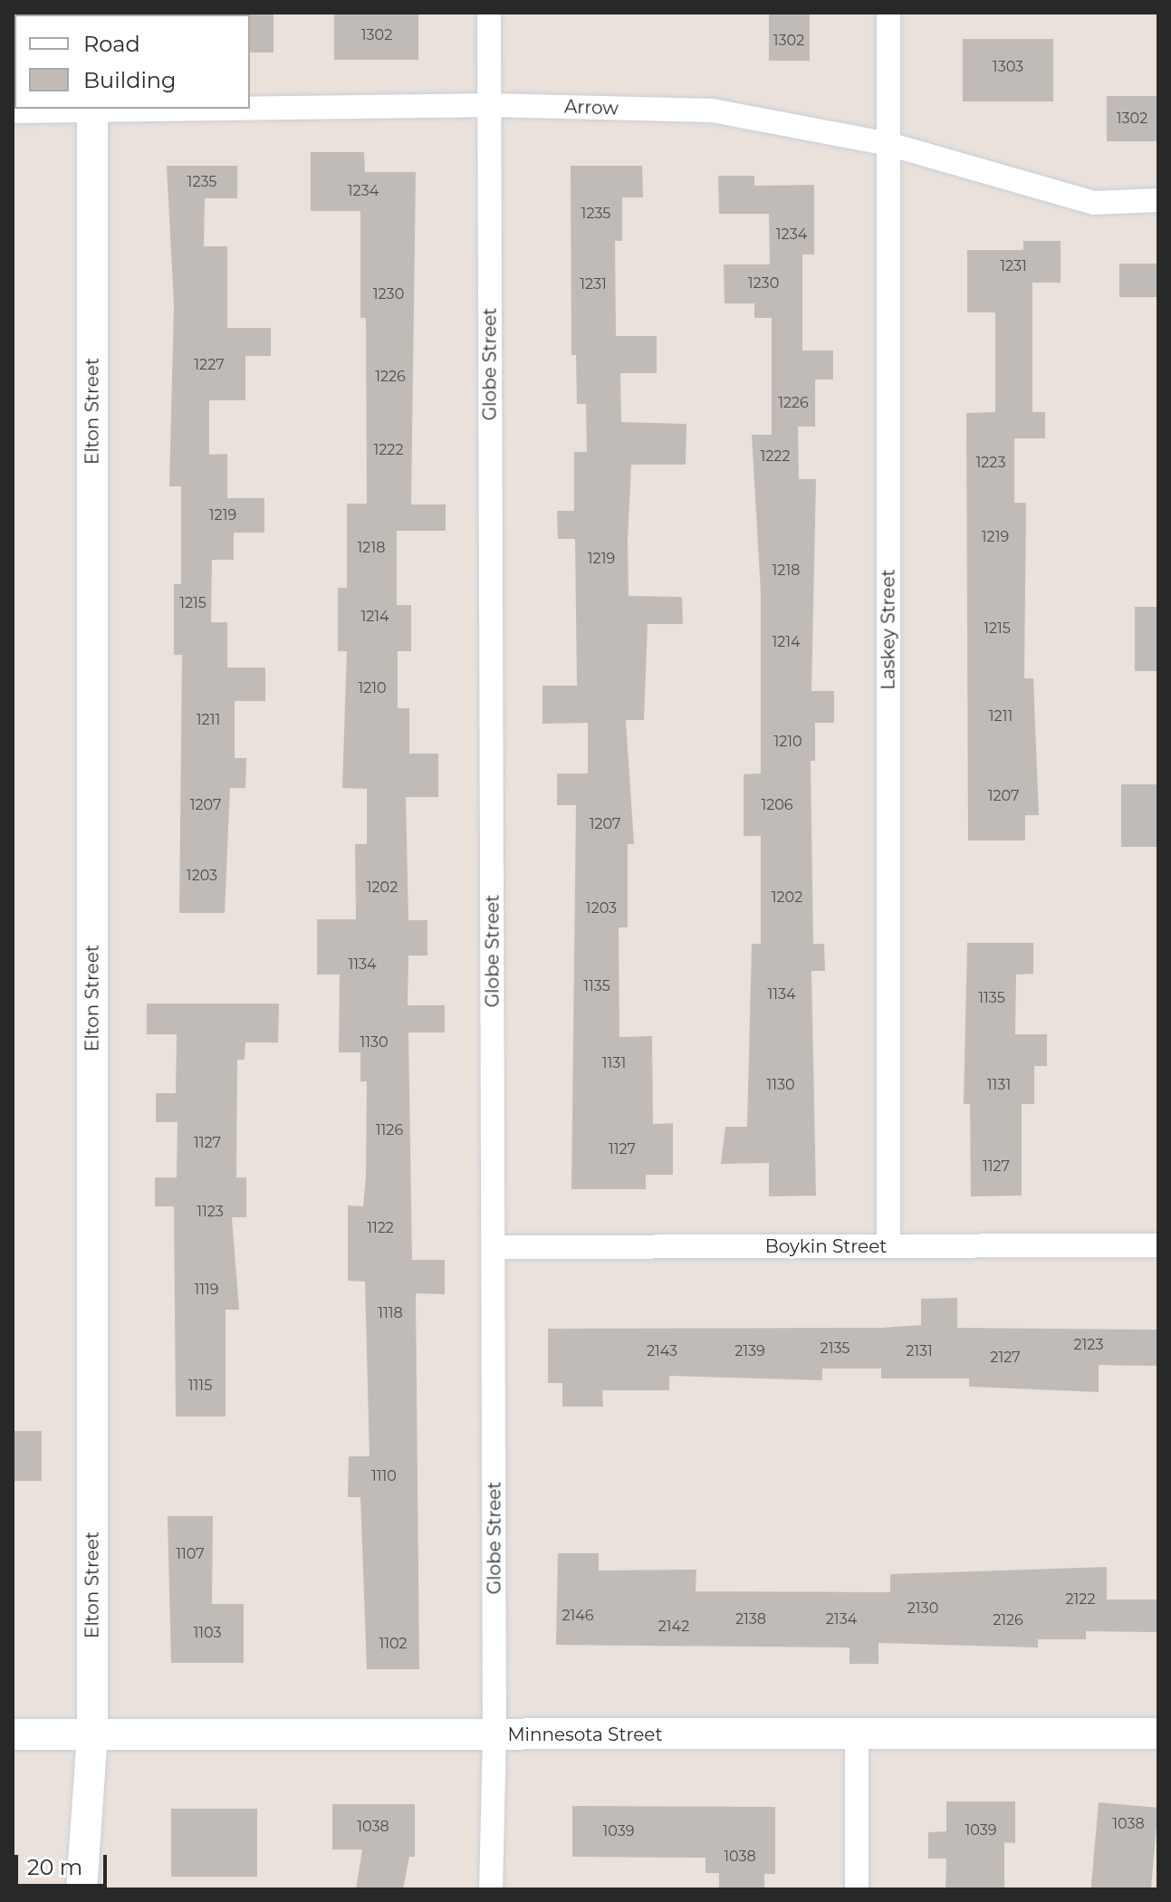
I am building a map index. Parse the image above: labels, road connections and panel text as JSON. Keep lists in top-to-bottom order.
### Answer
{
  "streets": {
    "street": [
      "Arrow",
      "Globe Street",
      "Elton Street",
      "Laskey Street",
      "Boykin Street",
      "Minnesota Street"
    ]
  },
  "crossings": [
    ["Arrow", "Globe Street"],
    ["Arrow", "Elton Street"],
    ["Arrow", "Laskey Street"],
    ["Globe Street", "Boykin Street"],
    ["Globe Street", "Minnesota Street"],
    ["Elton Street", "Minnesota Street"],
    ["Laskey Street", "Boykin Street"]
  ],
  "house_numbers": [
    "1302",
    "1302",
    "1303",
    "1302",
    "1235",
    "1234",
    "1235",
    "1234",
    "1231",
    "1230",
    "1231",
    "1230",
    "1227",
    "1226",
    "1226",
    "1222",
    "1222",
    "1223",
    "1219",
    "1219",
    "1218",
    "1219",
    "1218",
    "1215",
    "1214",
    "1215",
    "1214",
    "1210",
    "1211",
    "1211",
    "1210",
    "1207",
    "1207",
    "1206",
    "1207",
    "1203",
    "1202",
    "1202",
    "1203",
    "1134",
    "1135",
    "1134",
    "1135",
    "1130",
    "1131",
    "1130",
    "1131",
    "1126",
    "1127",
    "1127",
    "1127",
    "1123",
    "1122",
    "1119",
    "1118",
    "2123",
    "2135",
    "2143",
    "2139",
    "2131",
    "2127",
    "1115",
    "1110",
    "1107",
    "2122",
    "2130",
    "2146",
    "2138",
    "2134",
    "2126",
    "2142",
    "1103",
    "1102",
    "1038",
    "1038",
    "1039",
    "1039",
    "1038"
  ],
  "legend": ["Road", "Building"],
  "scale_bar": "20 m"
}
